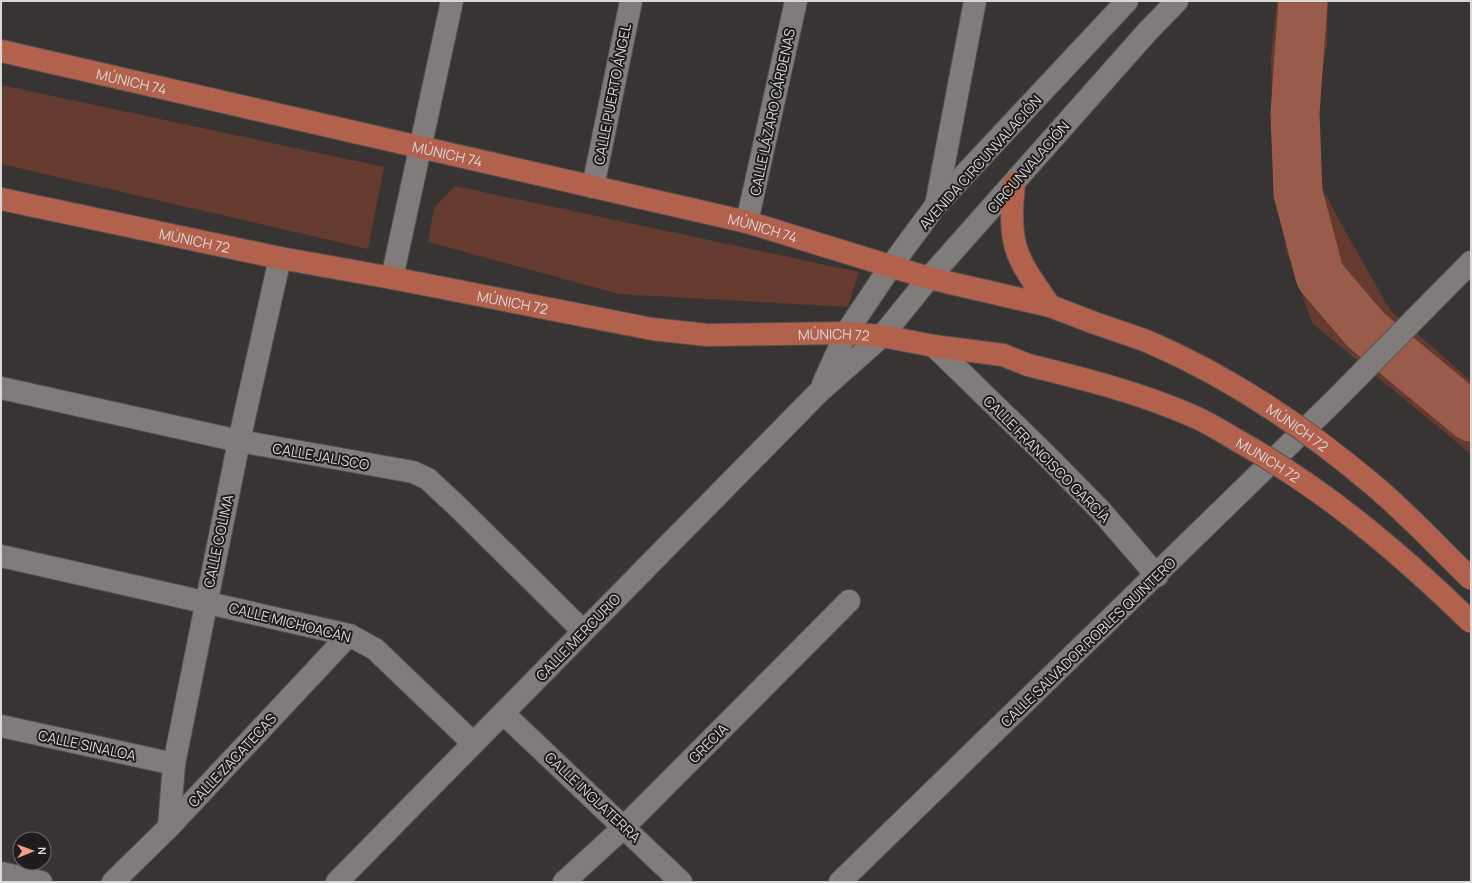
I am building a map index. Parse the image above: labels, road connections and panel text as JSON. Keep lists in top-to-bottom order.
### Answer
{
  "streets": {
    "main road": ["MÚNICH 74", "MÚNICH 72", "MUNICH 72"],
    "street": [
      "CALLE PUERTO ÁNGEL",
      "CALLE LÁZARO CÁRDENAS",
      "AVENIDA CIRCUNVALACIÓN",
      "CIRCUNVALACIÓN",
      "CALLE JALISCO",
      "CALLE FRANCISCO GARCÍA",
      "CALLE COLIMA",
      "CALLE MICHOACÁN",
      "CALLE MERCURIO",
      "CALLE SALVADOR ROBLES QUINTERO",
      "GRECIA",
      "CALLE SINALOA",
      "CALLE ZACATECAS",
      "CALLE INGLATERRA"
    ]
  },
  "crossings": [
    ["MÚNICH 74", "CALLE PUERTO ÁNGEL"],
    ["MÚNICH 74", "CALLE LÁZARO CÁRDENAS"],
    ["MÚNICH 74", "AVENIDA CIRCUNVALACIÓN"],
    ["MÚNICH 74", "CIRCUNVALACIÓN"],
    ["AVENIDA CIRCUNVALACIÓN", "MÚNICH 72"],
    ["AVENIDA CIRCUNVALACIÓN", "CALLE MERCURIO"],
    ["CIRCUNVALACIÓN", "MÚNICH 72"],
    ["CIRCUNVALACIÓN", "CALLE MERCURIO"],
    ["MÚNICH 72", "CALLE FRANCISCO GARCÍA"],
    ["MÚNICH 72", "MUNICH 72"],
    ["MÚNICH 72", "CALLE COLIMA"],
    ["MÚNICH 72", "CALLE MERCURIO"],
    ["CALLE JALISCO", "CALLE COLIMA"],
    ["CALLE JALISCO", "CALLE MERCURIO"],
    ["CALLE FRANCISCO GARCÍA", "CALLE SALVADOR ROBLES QUINTERO"],
    ["CALLE COLIMA", "CALLE MICHOACÁN"],
    ["CALLE COLIMA", "CALLE SINALOA"],
    ["CALLE COLIMA", "CALLE ZACATECAS"],
    ["CALLE MICHOACÁN", "CALLE MERCURIO"],
    ["CALLE MICHOACÁN", "CALLE ZACATECAS"],
    ["CALLE MERCURIO", "CALLE INGLATERRA"],
    ["GRECIA", "CALLE INGLATERRA"]
  ],
  "north": "right"
}
